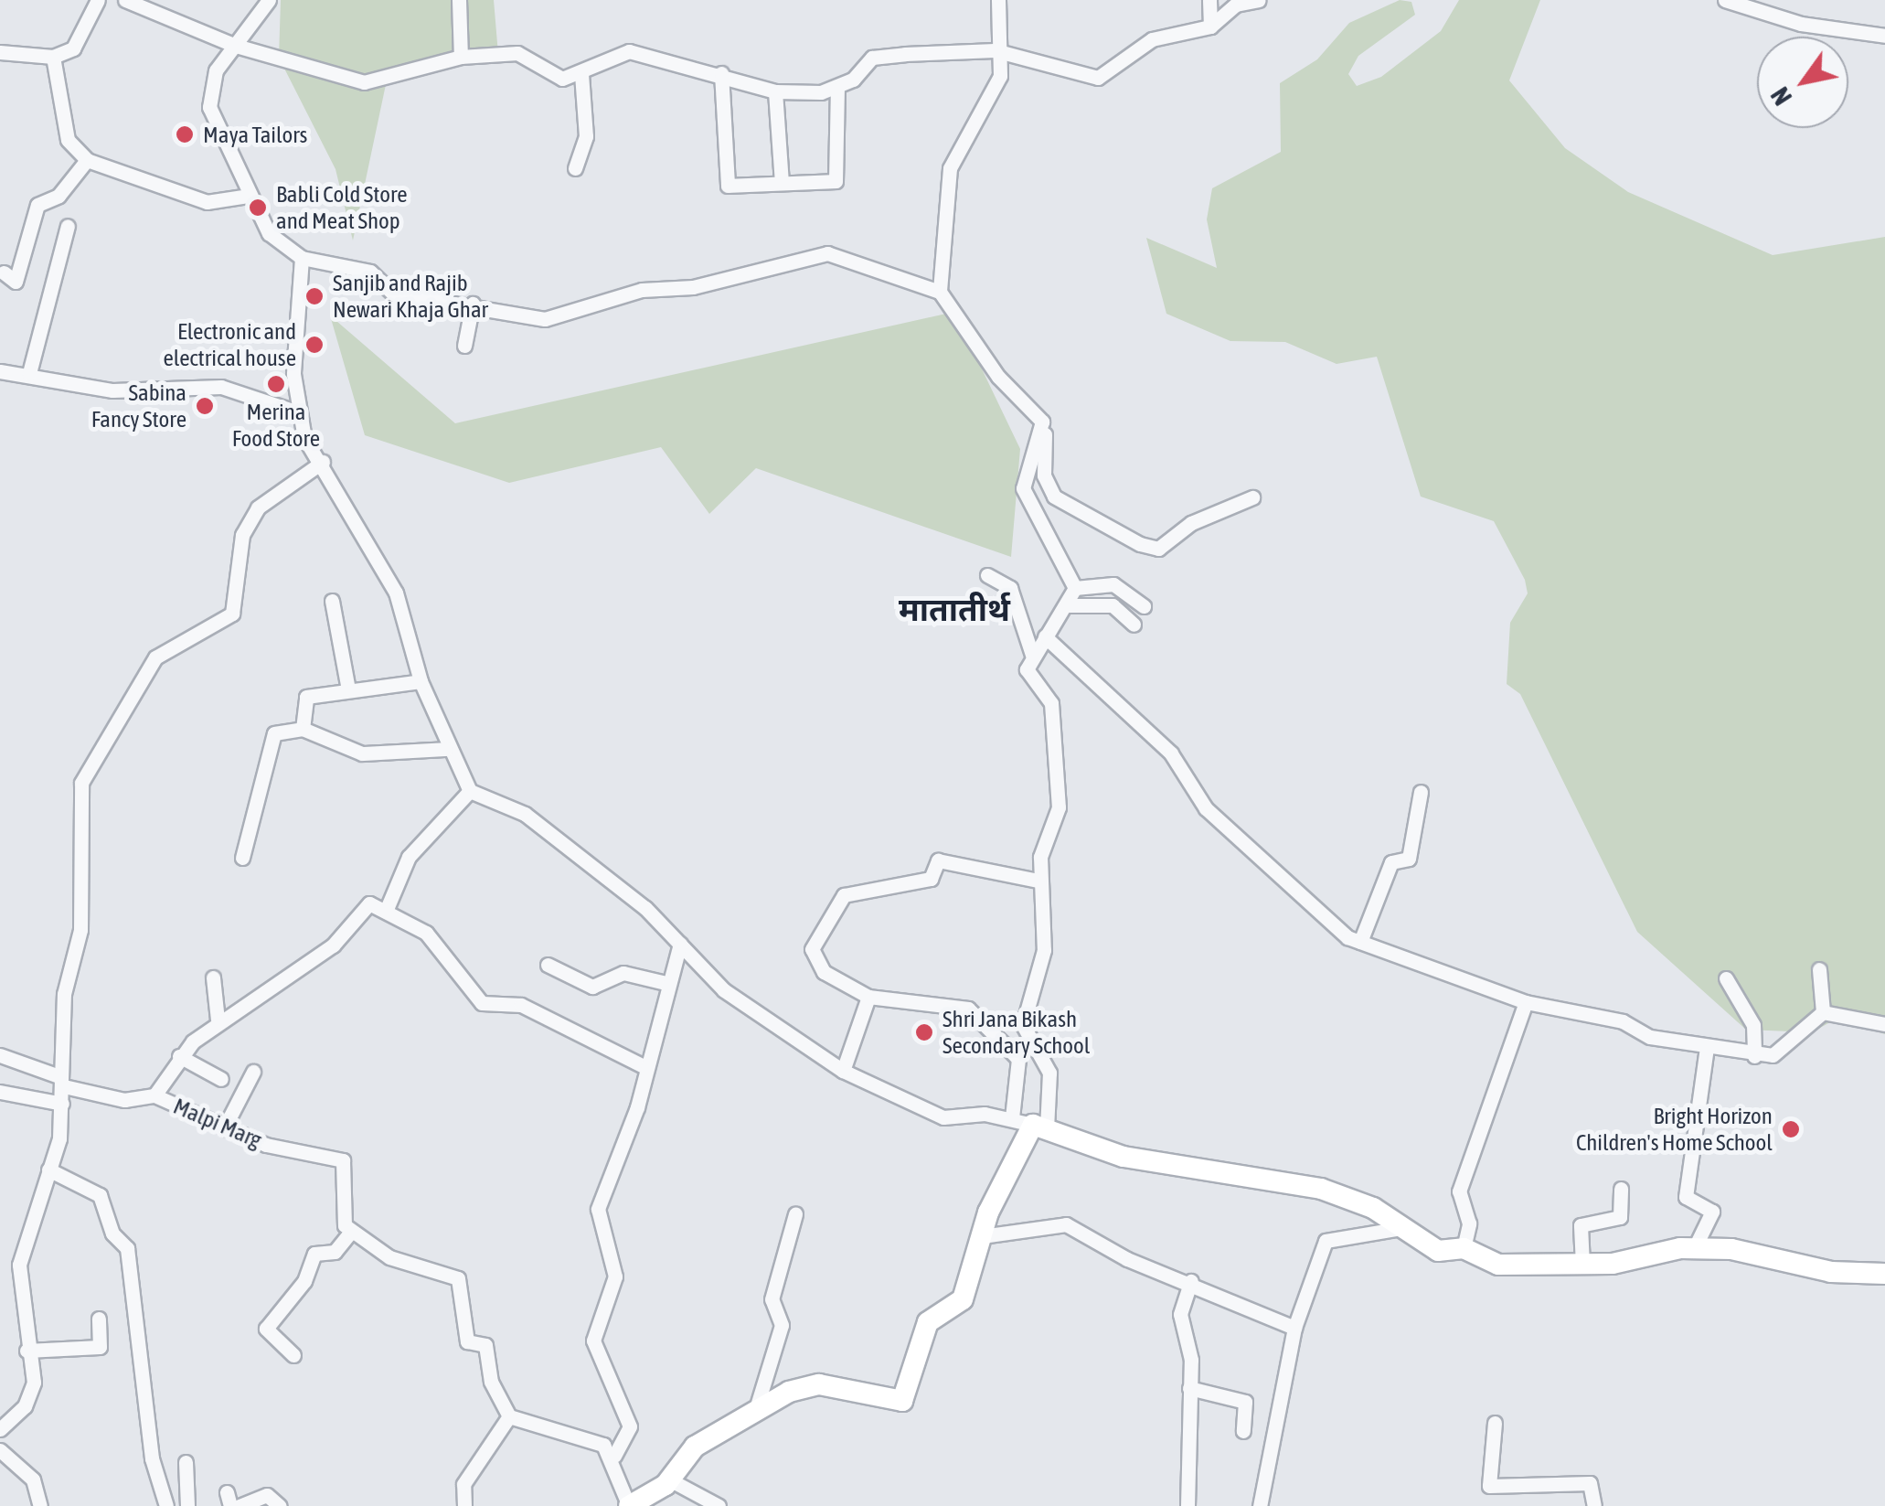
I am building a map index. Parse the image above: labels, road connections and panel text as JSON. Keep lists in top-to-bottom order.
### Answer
{
  "streets": {
    "street": ["Malpi Marg"]
  },
  "districts": ["मातातीर्थ"],
  "places": [
    "Maya Tailors",
    "Babli Cold Store and Meat Shop",
    "Sanjib and Rajib Newari Khaja Ghar",
    "Electronic and electrical house",
    "Merina Food Store",
    "Sabina Fancy Store",
    "Shri Jana Bikash Secondary School",
    "Bright Horizon Children's Home School"
  ],
  "north": "bottom left"
}
